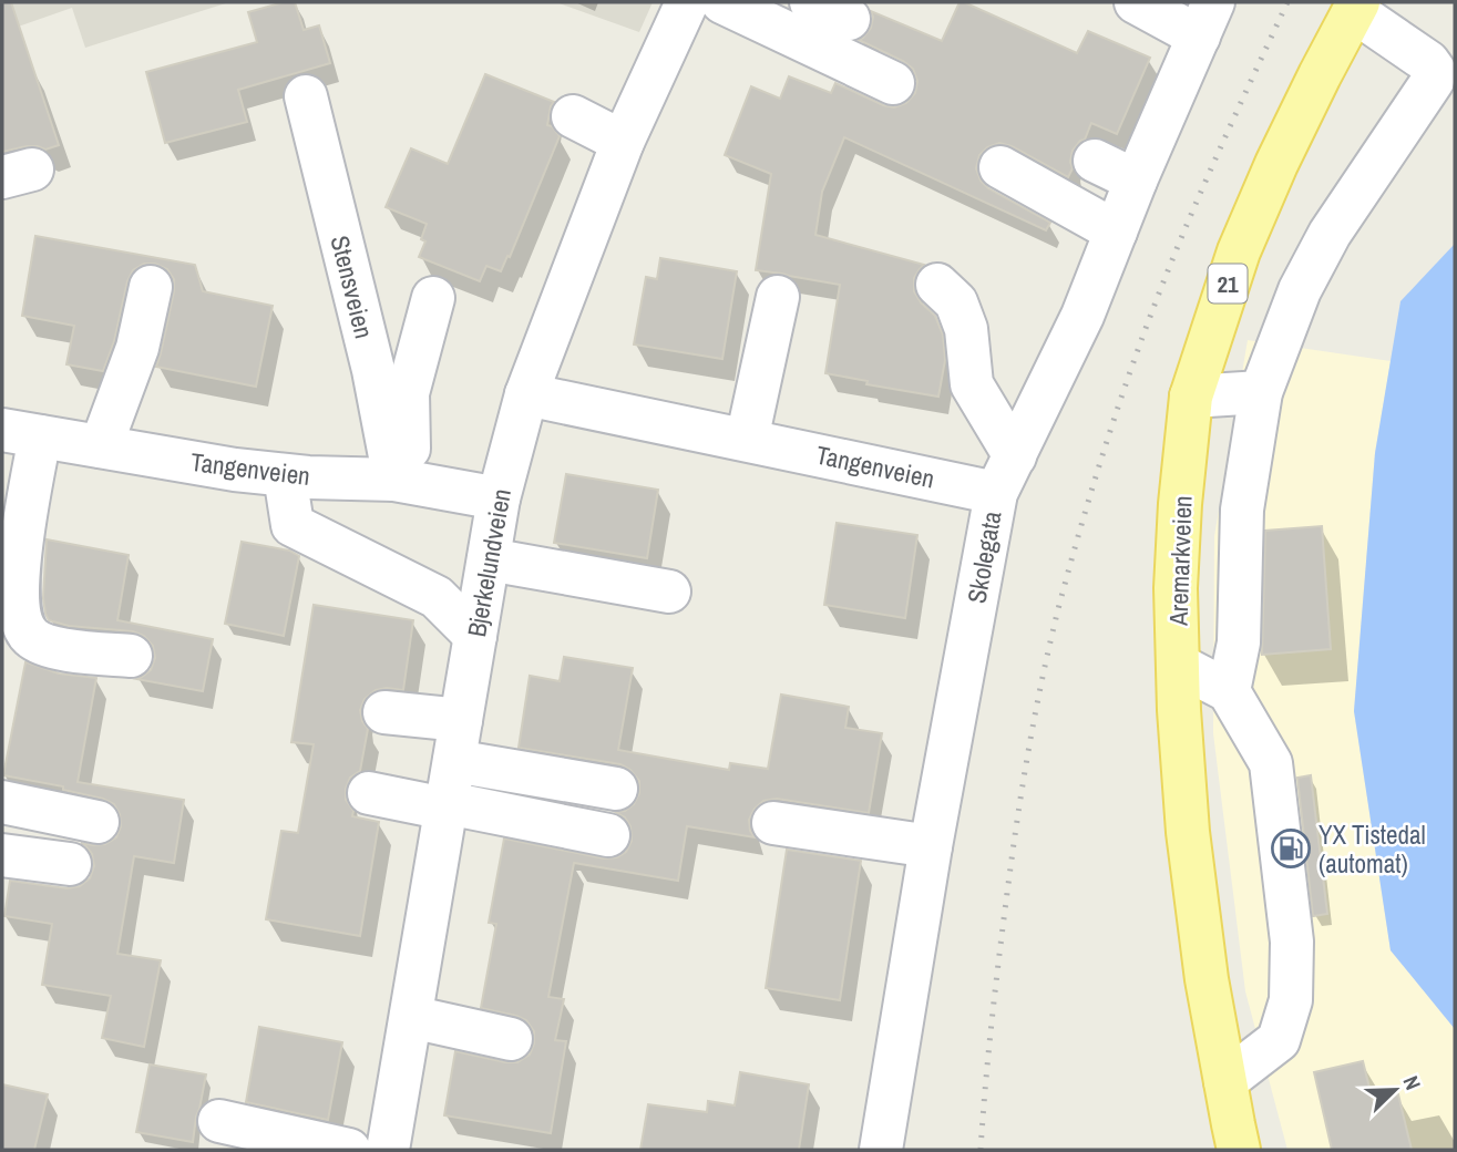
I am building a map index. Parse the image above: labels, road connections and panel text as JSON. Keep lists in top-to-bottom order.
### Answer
{
  "streets": {
    "main road": ["21", "Aremarkveien"],
    "street": [
      "Stensveien",
      "Tangenveien",
      "Skolegata",
      "Bjerkelundveien"
    ]
  },
  "crossings": [
    ["Stensveien", "Tangenveien"],
    ["Tangenveien", "Skolegata"],
    ["Tangenveien", "Bjerkelundveien"]
  ],
  "places": {
    "fuel station": ["YX Tistedal (automat)"]
  },
  "north": "top right"
}
